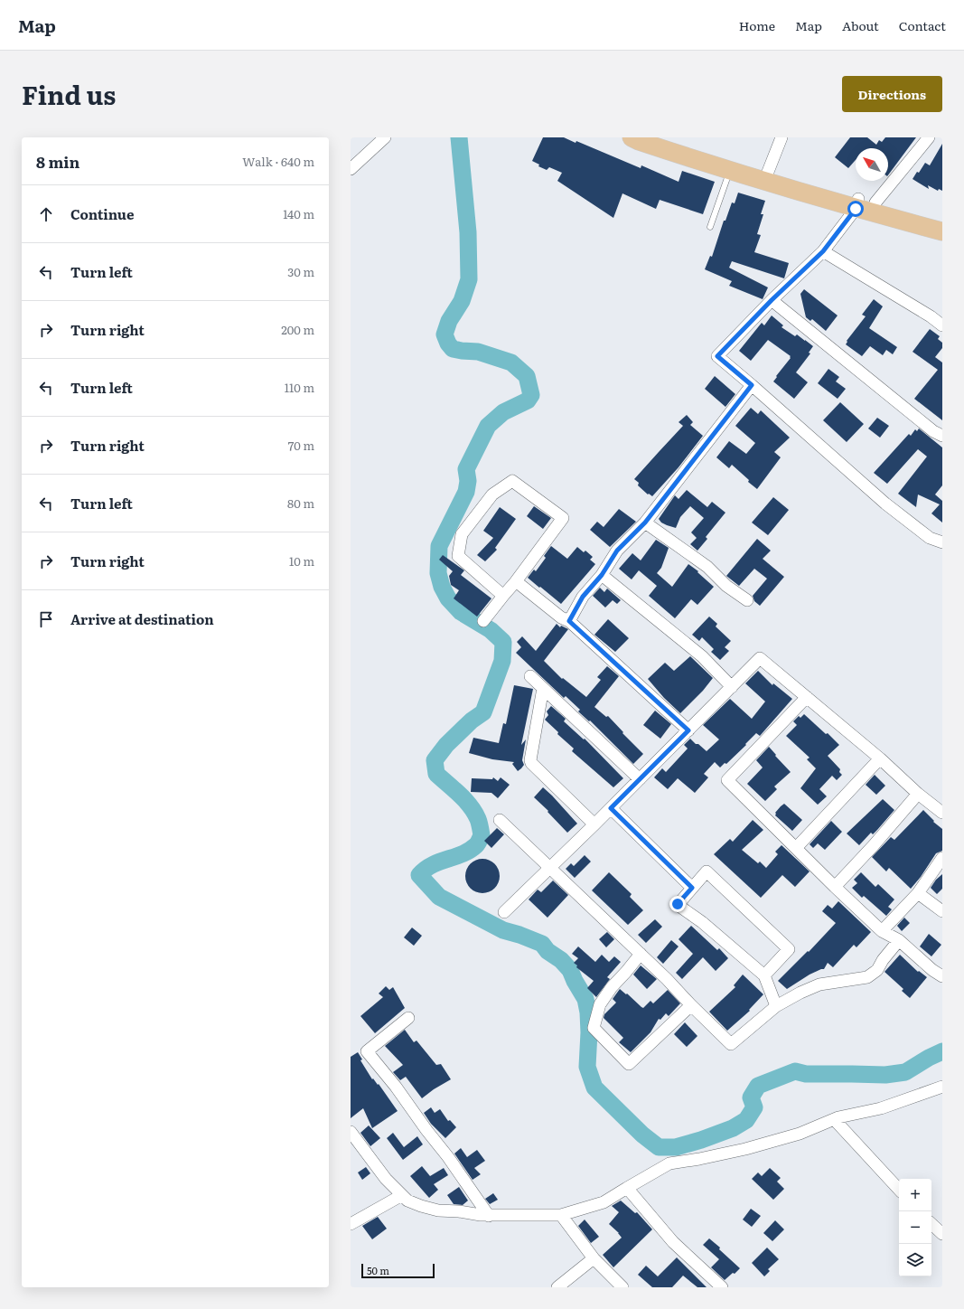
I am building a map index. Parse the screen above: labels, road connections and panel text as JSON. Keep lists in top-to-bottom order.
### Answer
{
  "scale_bar": "50 m",
  "north": "top left",
  "page": {
    "header": "Map",
    "nav": [
      "Home",
      "Map",
      "About",
      "Contact"
    ],
    "title": "Find us",
    "buttons": "Directions",
    "heading": ["8 min", "Walk · 640 m"],
    "list": [
      ["Continue", "140 m"],
      ["Turn left", "30 m"],
      ["Turn right", "200 m"],
      ["Turn left", "110 m"],
      ["Turn right", "70 m"],
      ["Turn left", "80 m"],
      ["Turn right", "10 m"],
      "Arrive at destination"
    ],
    "map_buttons": ["+", "−"],
    "scale": "50 m"
  }
}
